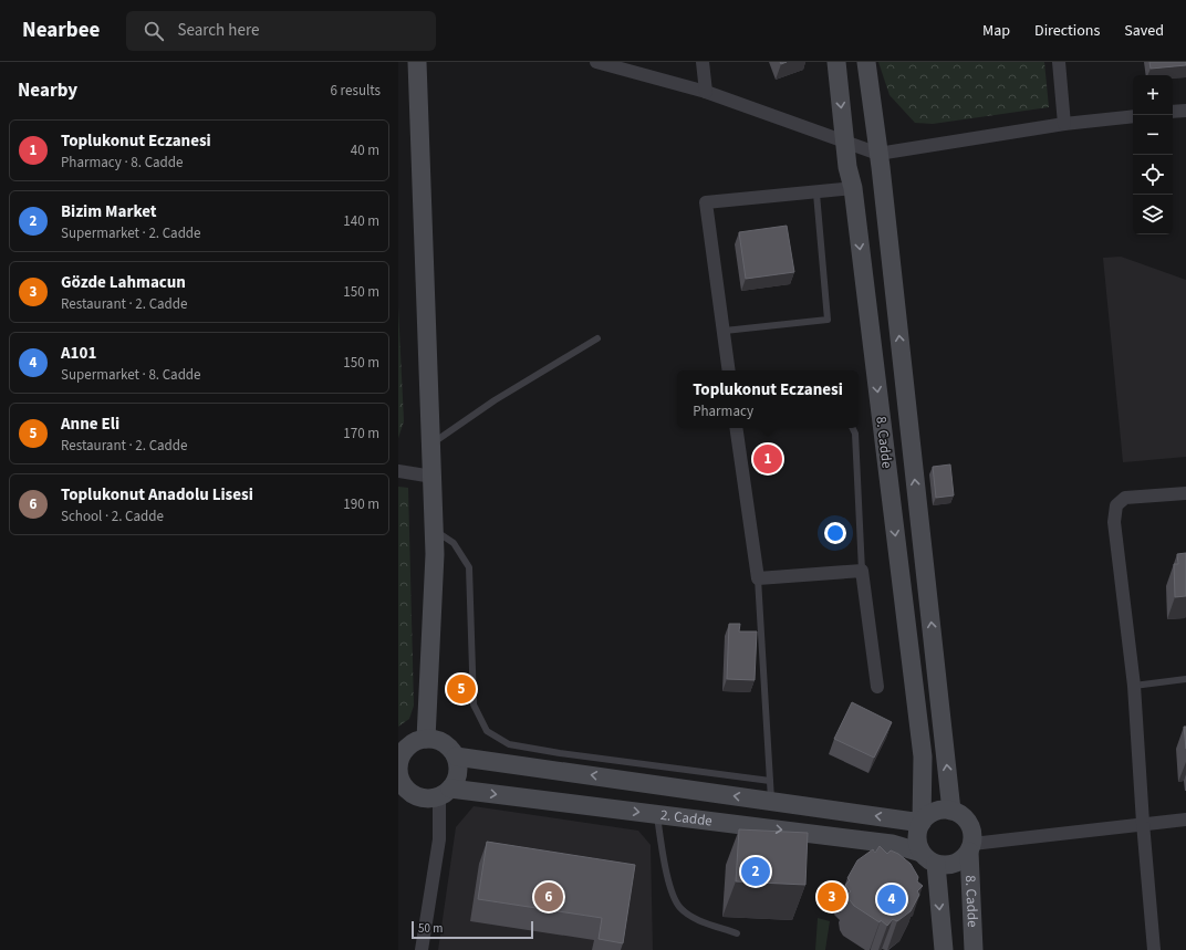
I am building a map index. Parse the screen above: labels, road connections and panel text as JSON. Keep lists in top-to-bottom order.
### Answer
{
  "streets": {
    "street": ["8. Cadde", "2. Cadde"]
  },
  "crossings": [
    ["8. Cadde", "2. Cadde"]
  ],
  "scale_bar": "50 m",
  "page": {
    "header": "Nearbee",
    "search": "Search here",
    "nav": ["Map", "Directions", "Saved"],
    "heading": ["Nearby", "6 results"],
    "map_buttons": ["+", "−"],
    "list": [
      {
        "mark": "1",
        "name": "Toplukonut Eczanesi",
        "note": "Pharmacy · 8. Cadde",
        "value": "40 m"
      },
      {
        "mark": "2",
        "name": "Bizim Market",
        "note": "Supermarket · 2. Cadde",
        "value": "140 m"
      },
      {
        "mark": "3",
        "name": "Gözde Lahmacun",
        "note": "Restaurant · 2. Cadde",
        "value": "150 m"
      },
      {
        "mark": "4",
        "name": "A101",
        "note": "Supermarket · 8. Cadde",
        "value": "150 m"
      },
      {
        "mark": "5",
        "name": "Anne Eli",
        "note": "Restaurant · 2. Cadde",
        "value": "170 m"
      },
      {
        "mark": "6",
        "name": "Toplukonut Anadolu Lisesi",
        "note": "School · 2. Cadde",
        "value": "190 m"
      }
    ],
    "popup": ["Toplukonut Eczanesi", "Pharmacy"],
    "pins": [
      "1",
      "5",
      "2",
      "3",
      "6",
      "4"
    ],
    "scale": "50 m"
  }
}
